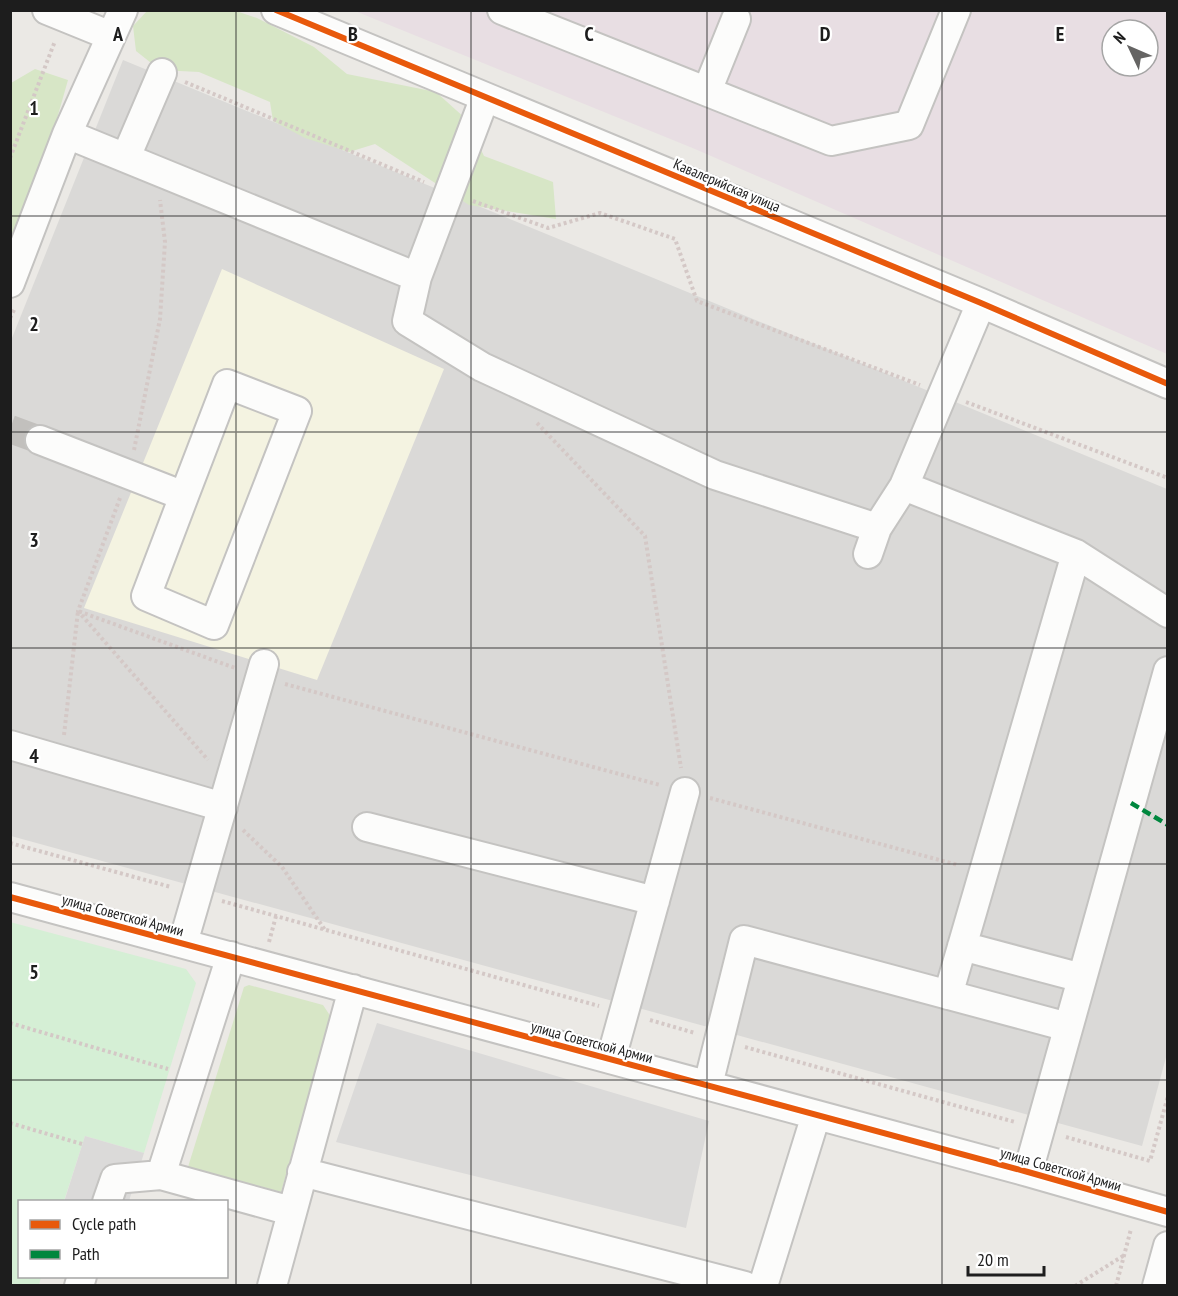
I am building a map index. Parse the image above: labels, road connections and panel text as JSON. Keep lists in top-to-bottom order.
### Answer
{
  "streets": {
    "street": ["Кавалерийская улица", "улица Советской Армии"]
  },
  "legend": ["Cycle path", "Path"],
  "scale_bar": "20 m",
  "north": "top left",
  "grid": {
    "columns": [
      "A",
      "B",
      "C",
      "D",
      "E"
    ],
    "rows": [
      "1",
      "2",
      "3",
      "4",
      "5"
    ]
  }
}
